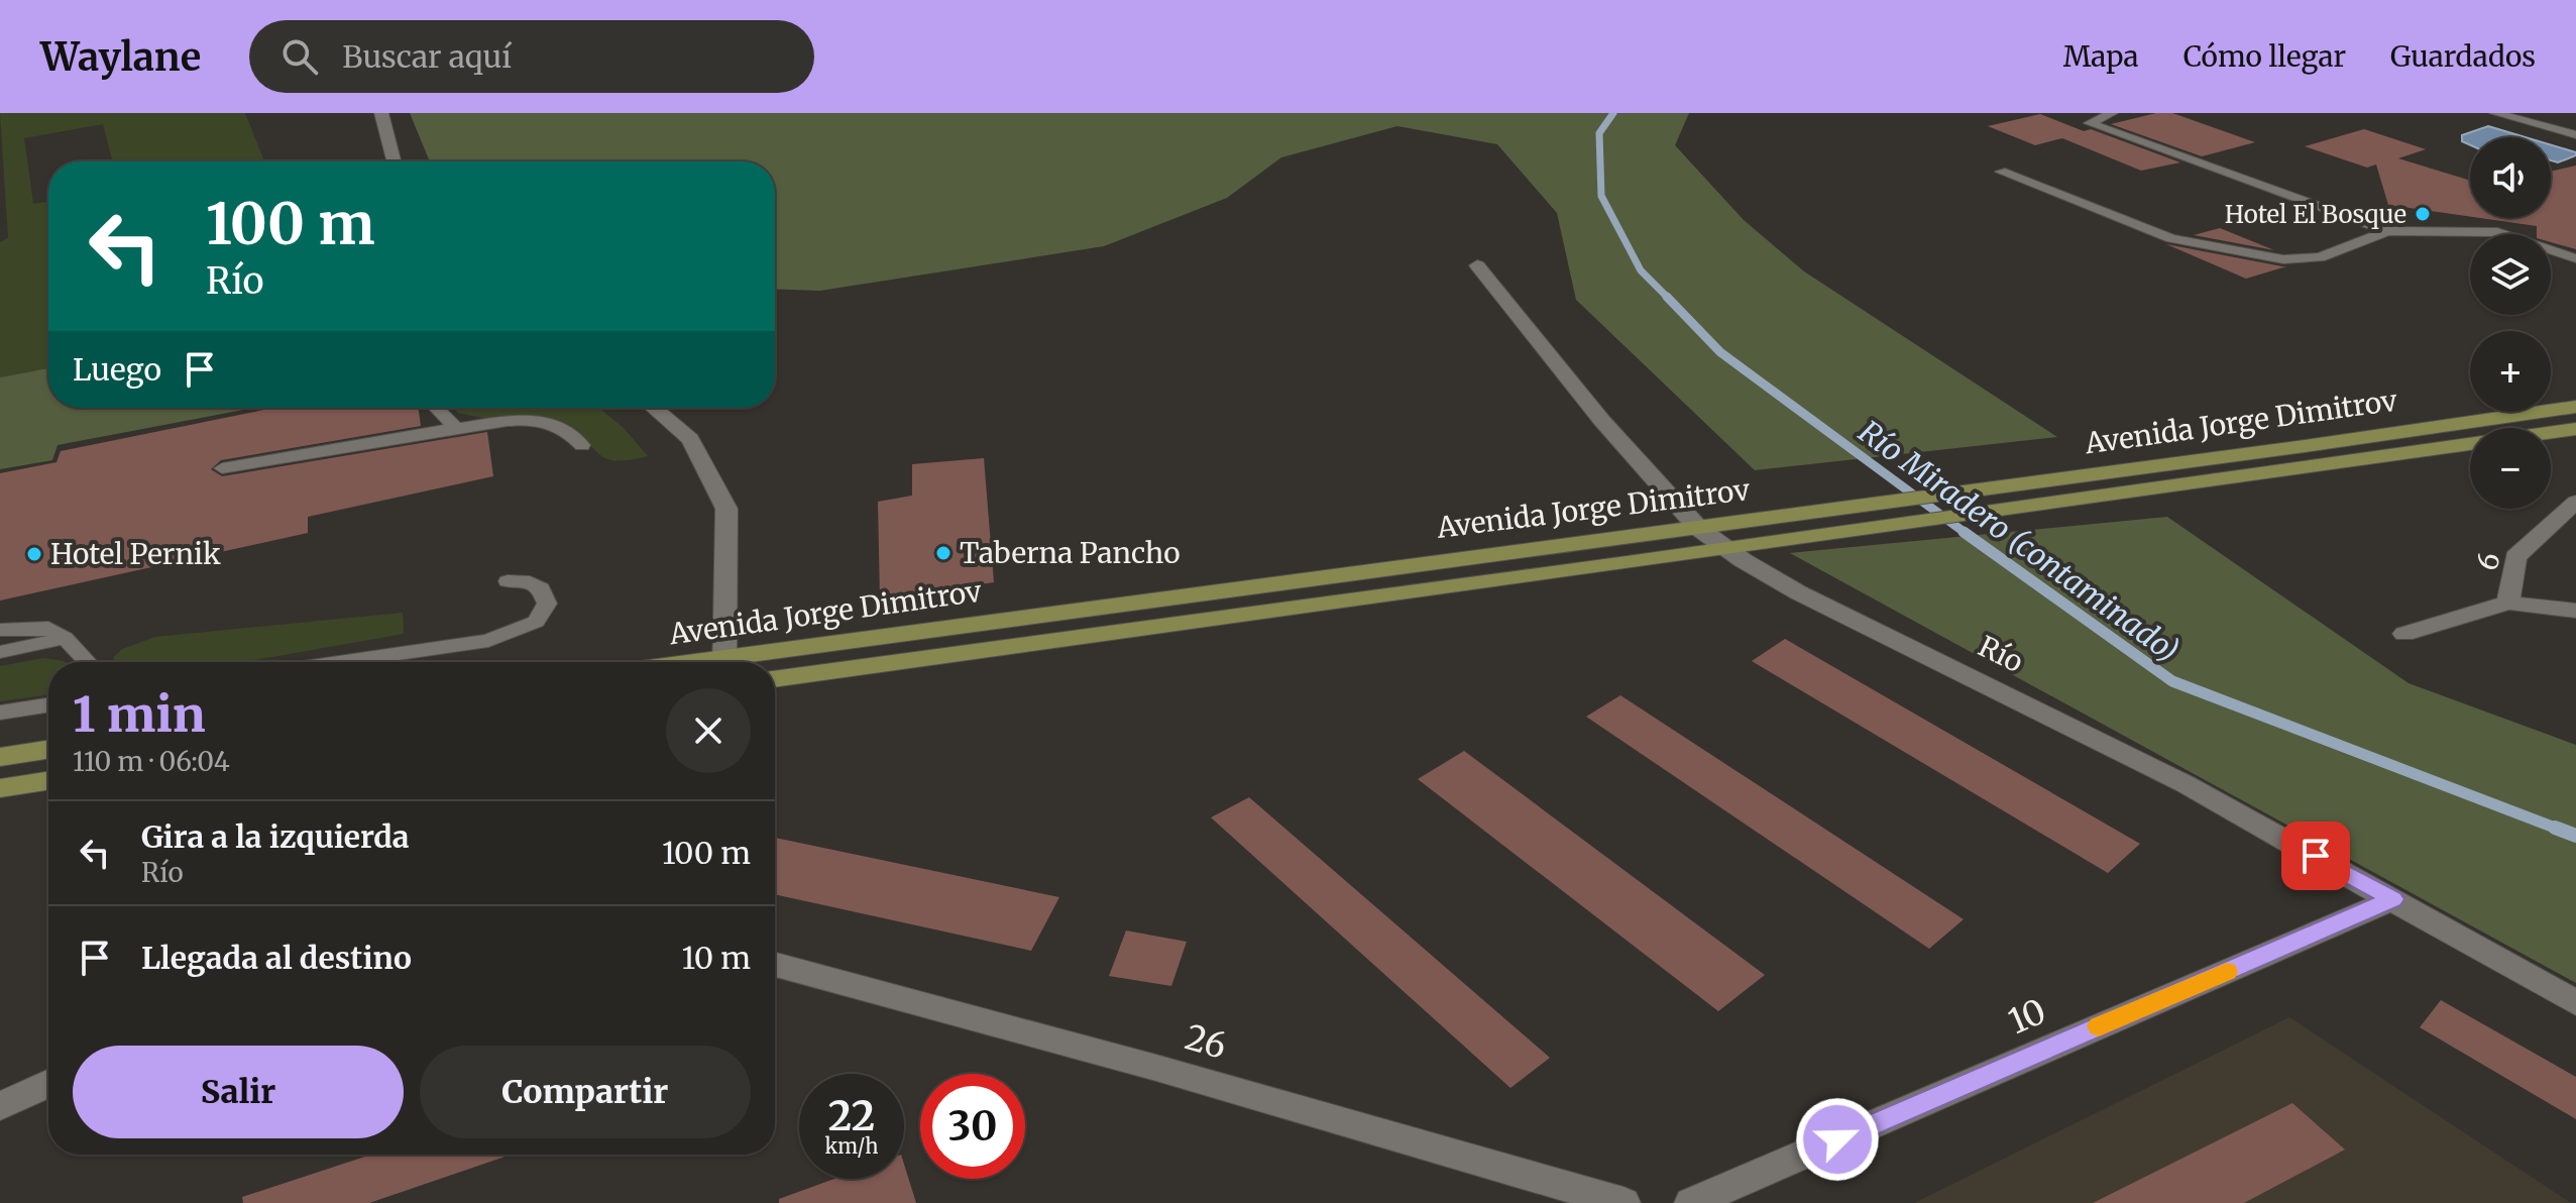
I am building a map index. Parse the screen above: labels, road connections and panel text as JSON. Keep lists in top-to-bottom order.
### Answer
{
  "streets": {
    "main road": ["Avenida Jorge Dimitrov"],
    "street": [
      "6",
      "Río",
      "10",
      "26"
    ]
  },
  "crossings": [
    ["Avenida Jorge Dimitrov", "Río"],
    ["Río", "10"]
  ],
  "water": ["Río Miradero (contaminado)"],
  "places": ["Hotel El Bosque", "Taberna Pancho", "Hotel Pernik"],
  "page": {
    "header": "Waylane",
    "search": "Buscar aquí",
    "nav": ["Mapa", "Cómo llegar", "Guardados"],
    "map_buttons": ["+", "−"],
    "turn": ["100 m", "Río"],
    "then": "Luego",
    "heading": ["1 min", "110 m · 06:04"],
    "list": [
      {
        "name": "Gira a la izquierda",
        "note": "Río",
        "value": "100 m"
      },
      {
        "name": "Llegada al destino",
        "value": "10 m"
      }
    ],
    "buttons": ["Salir", "Compartir"],
    "speed": "22 km/h",
    "limit": "30"
  }
}
